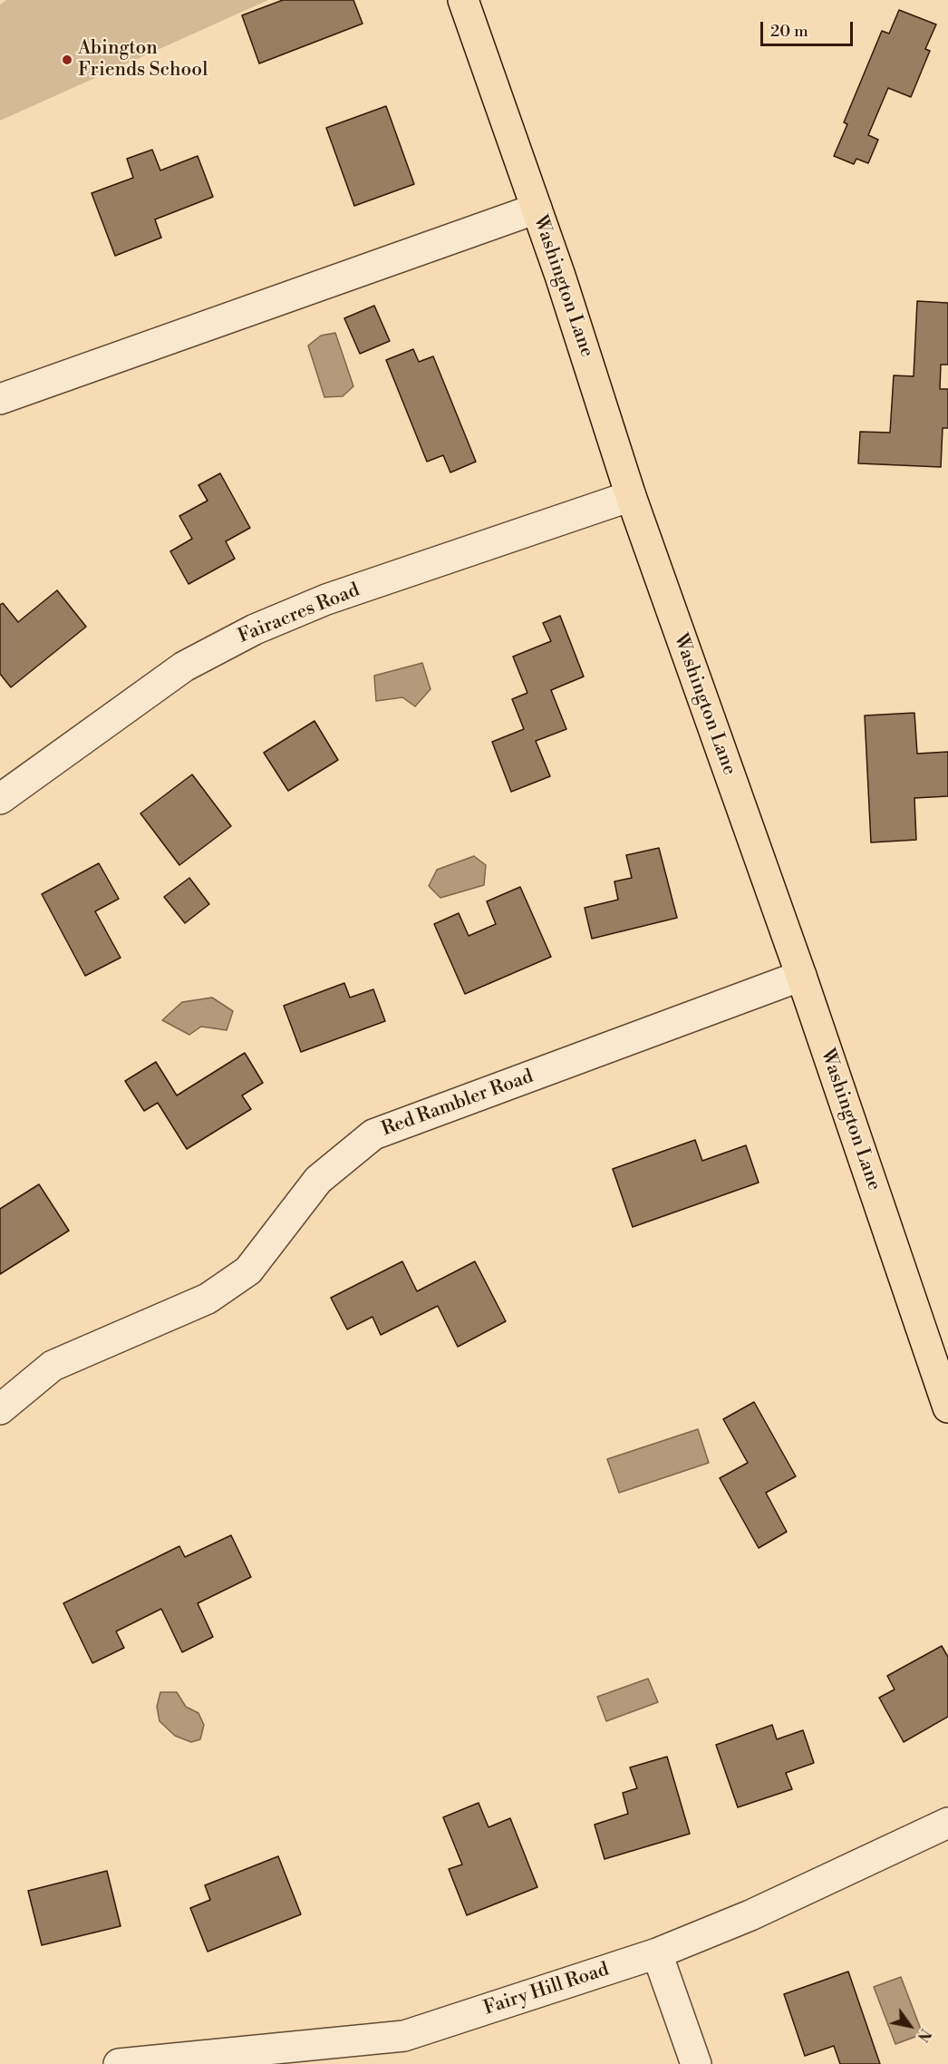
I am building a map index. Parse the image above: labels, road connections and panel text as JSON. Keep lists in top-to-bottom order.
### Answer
{
  "streets": {
    "main road": ["Washington Lane"],
    "street": ["Fairacres Road", "Red Rambler Road", "Fairy Hill Road"]
  },
  "crossings": [
    ["Washington Lane", "Fairacres Road"],
    ["Washington Lane", "Red Rambler Road"]
  ],
  "places": ["Abington Friends School"],
  "scale_bar": "20 m",
  "north": "bottom right"
}
